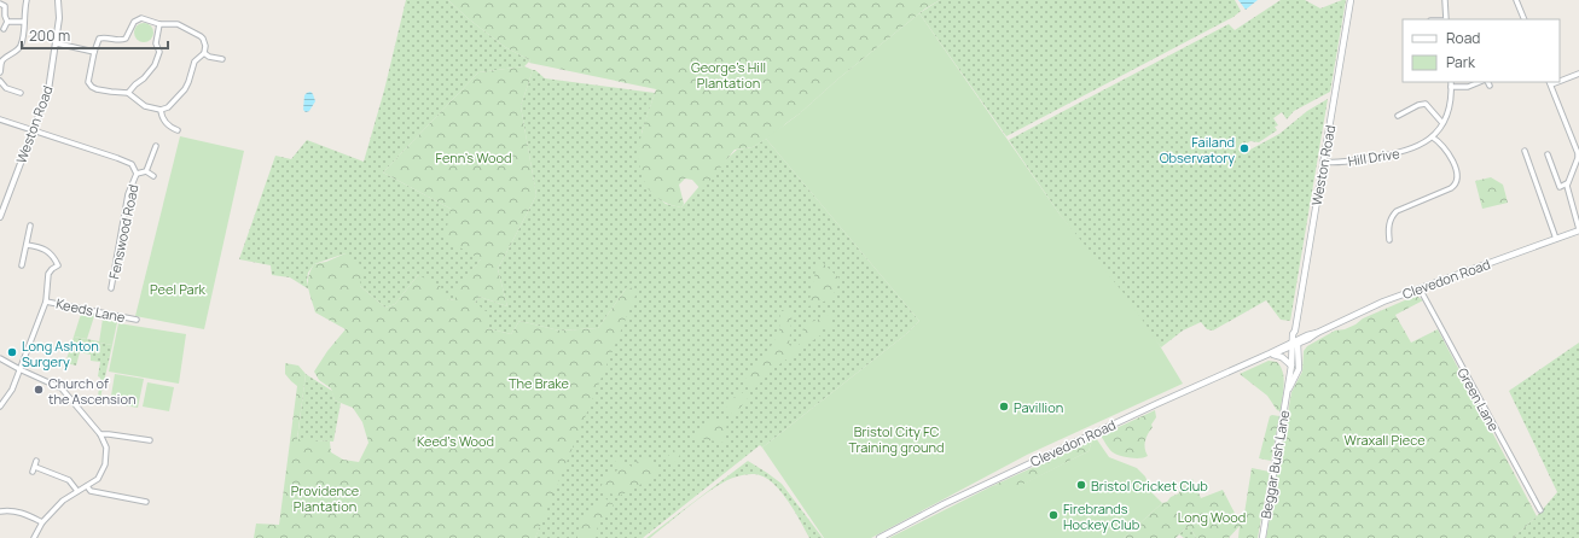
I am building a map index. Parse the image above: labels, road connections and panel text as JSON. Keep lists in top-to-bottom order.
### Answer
{
  "streets": {
    "main road": ["Weston Road", "Clevedon Road", "Beggar Bush Lane"],
    "street": [
      "Hill Drive",
      "Fenswood Road",
      "Keeds Lane",
      "Green Lane"
    ]
  },
  "crossings": [
    ["Weston Road", "Hill Drive"],
    ["Weston Road", "Fenswood Road"],
    ["Weston Road", "Clevedon Road"],
    ["Weston Road", "Beggar Bush Lane"],
    ["Clevedon Road", "Green Lane"],
    ["Clevedon Road", "Beggar Bush Lane"]
  ],
  "parks": [
    "George's Hill Plantation",
    "Fenn's Wood",
    "Peel Park",
    "The Brake",
    "Bristol City FC Training ground",
    "Wraxall Piece",
    "Keed's Wood",
    "Providence Plantation",
    "Long Wood"
  ],
  "places": [
    "Failand Observatory",
    "Long Ashton Surgery",
    "Church of the Ascension",
    "Pavillion",
    "Bristol Cricket Club",
    "Firebrands Hockey Club"
  ],
  "legend": ["Road", "Park"],
  "scale_bar": "200 m"
}
